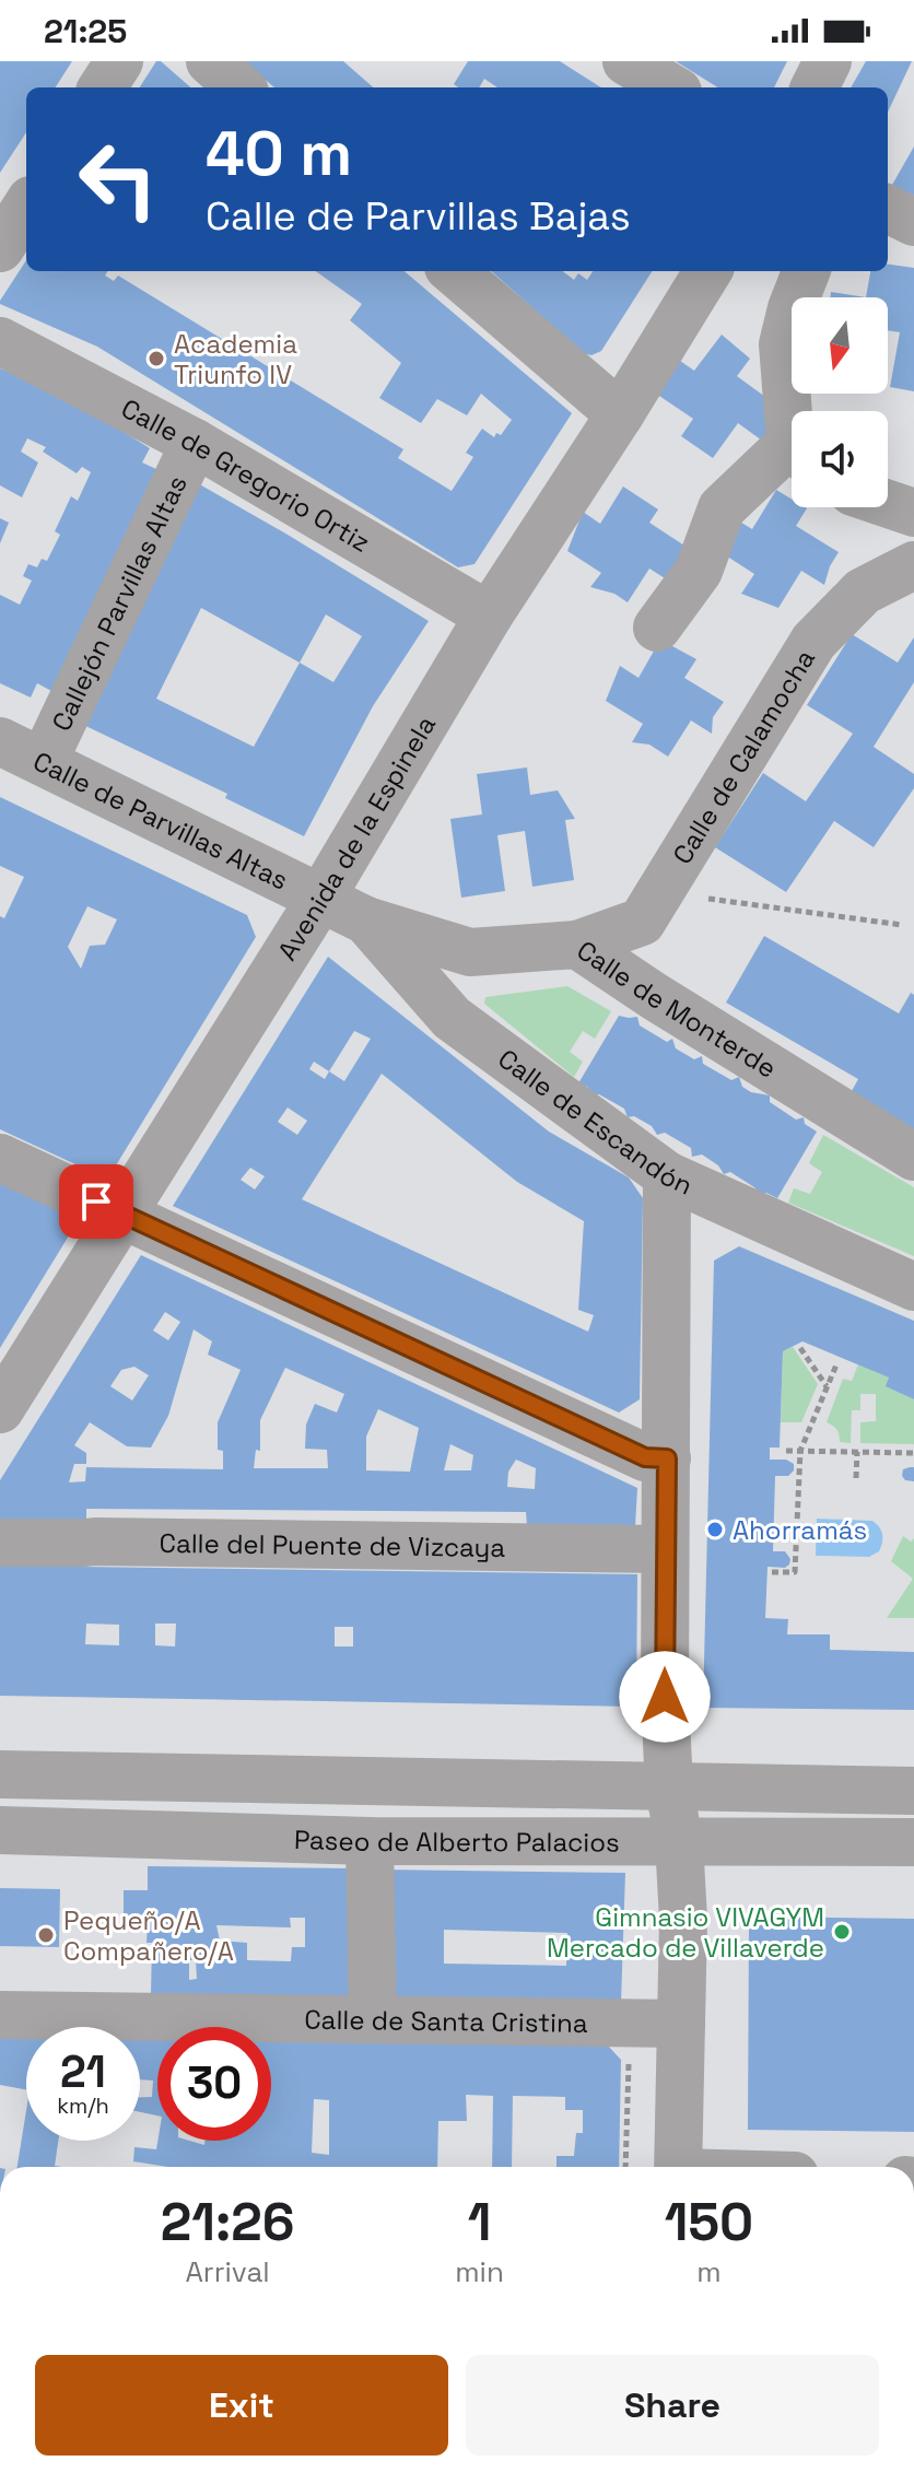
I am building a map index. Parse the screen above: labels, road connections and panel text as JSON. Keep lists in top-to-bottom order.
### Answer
{
  "streets": {
    "street": [
      "Calle de Gregorio Ortiz",
      "Callejón Parvillas Altas",
      "Calle de Calamocha",
      "Calle de Parvillas Altas",
      "Avenida de la Espinela",
      "Calle de Monterde",
      "Calle de Escandón",
      "Calle del Puente de Vizcaya",
      "Paseo de Alberto Palacios",
      "Calle de Santa Cristina"
    ]
  },
  "crossings": [
    ["Calle de Gregorio Ortiz", "Callejón Parvillas Altas"],
    ["Calle de Gregorio Ortiz", "Avenida de la Espinela"],
    ["Callejón Parvillas Altas", "Calle de Parvillas Altas"],
    ["Calle de Calamocha", "Calle de Monterde"],
    ["Calle de Parvillas Altas", "Avenida de la Espinela"],
    ["Calle de Parvillas Altas", "Calle de Escandón"],
    ["Avenida de la Espinela", "Calle de Escandón"],
    ["Calle de Monterde", "Calle de Escandón"]
  ],
  "places": [
    "Academia Triunfo IV",
    "Ahorramás",
    "Gimnasio VIVAGYM Mercado de Villaverde",
    "Pequeño/A Compañero/A"
  ],
  "north": "bottom",
  "page": {
    "status": "21:25",
    "turn": ["40 m", "Calle de Parvillas Bajas"],
    "speed": "21 km/h",
    "limit": "30",
    "eta": [
      "21:26",
      "Arrival",
      "1",
      "min",
      "150",
      "m"
    ],
    "buttons": ["Exit", "Share"]
  }
}
